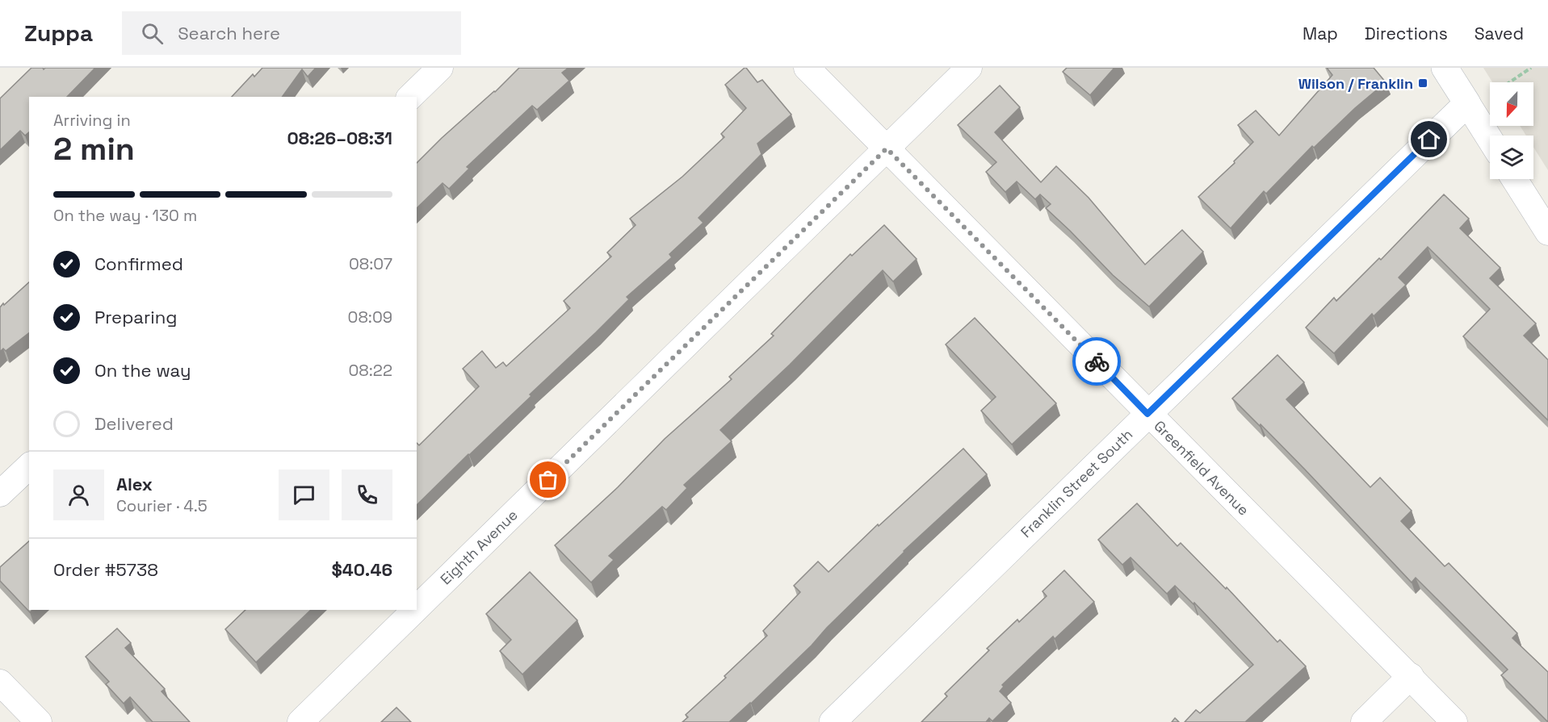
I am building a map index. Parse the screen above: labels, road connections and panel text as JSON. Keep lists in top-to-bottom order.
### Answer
{
  "streets": {
    "street": ["Greenfield Avenue", "Franklin Street South", "Eighth Avenue"]
  },
  "crossings": [
    ["Greenfield Avenue", "Franklin Street South"],
    ["Greenfield Avenue", "Eighth Avenue"]
  ],
  "places": {
    "transit": ["Wilson / Franklin"]
  },
  "north": "bottom",
  "page": {
    "header": "Zuppa",
    "search": "Search here",
    "nav": ["Map", "Directions", "Saved"],
    "heading": ["2 min", "Arriving in", "08:26–08:31"],
    "panel": [
      "Alex",
      "Courier · 4.5",
      "Order #5738",
      "$40.46"
    ],
    "bar": "On the way · 130 m",
    "list": [
      ["Confirmed", "08:07"],
      ["Preparing", "08:09"],
      ["On the way", "08:22"],
      "Delivered"
    ]
  }
}
